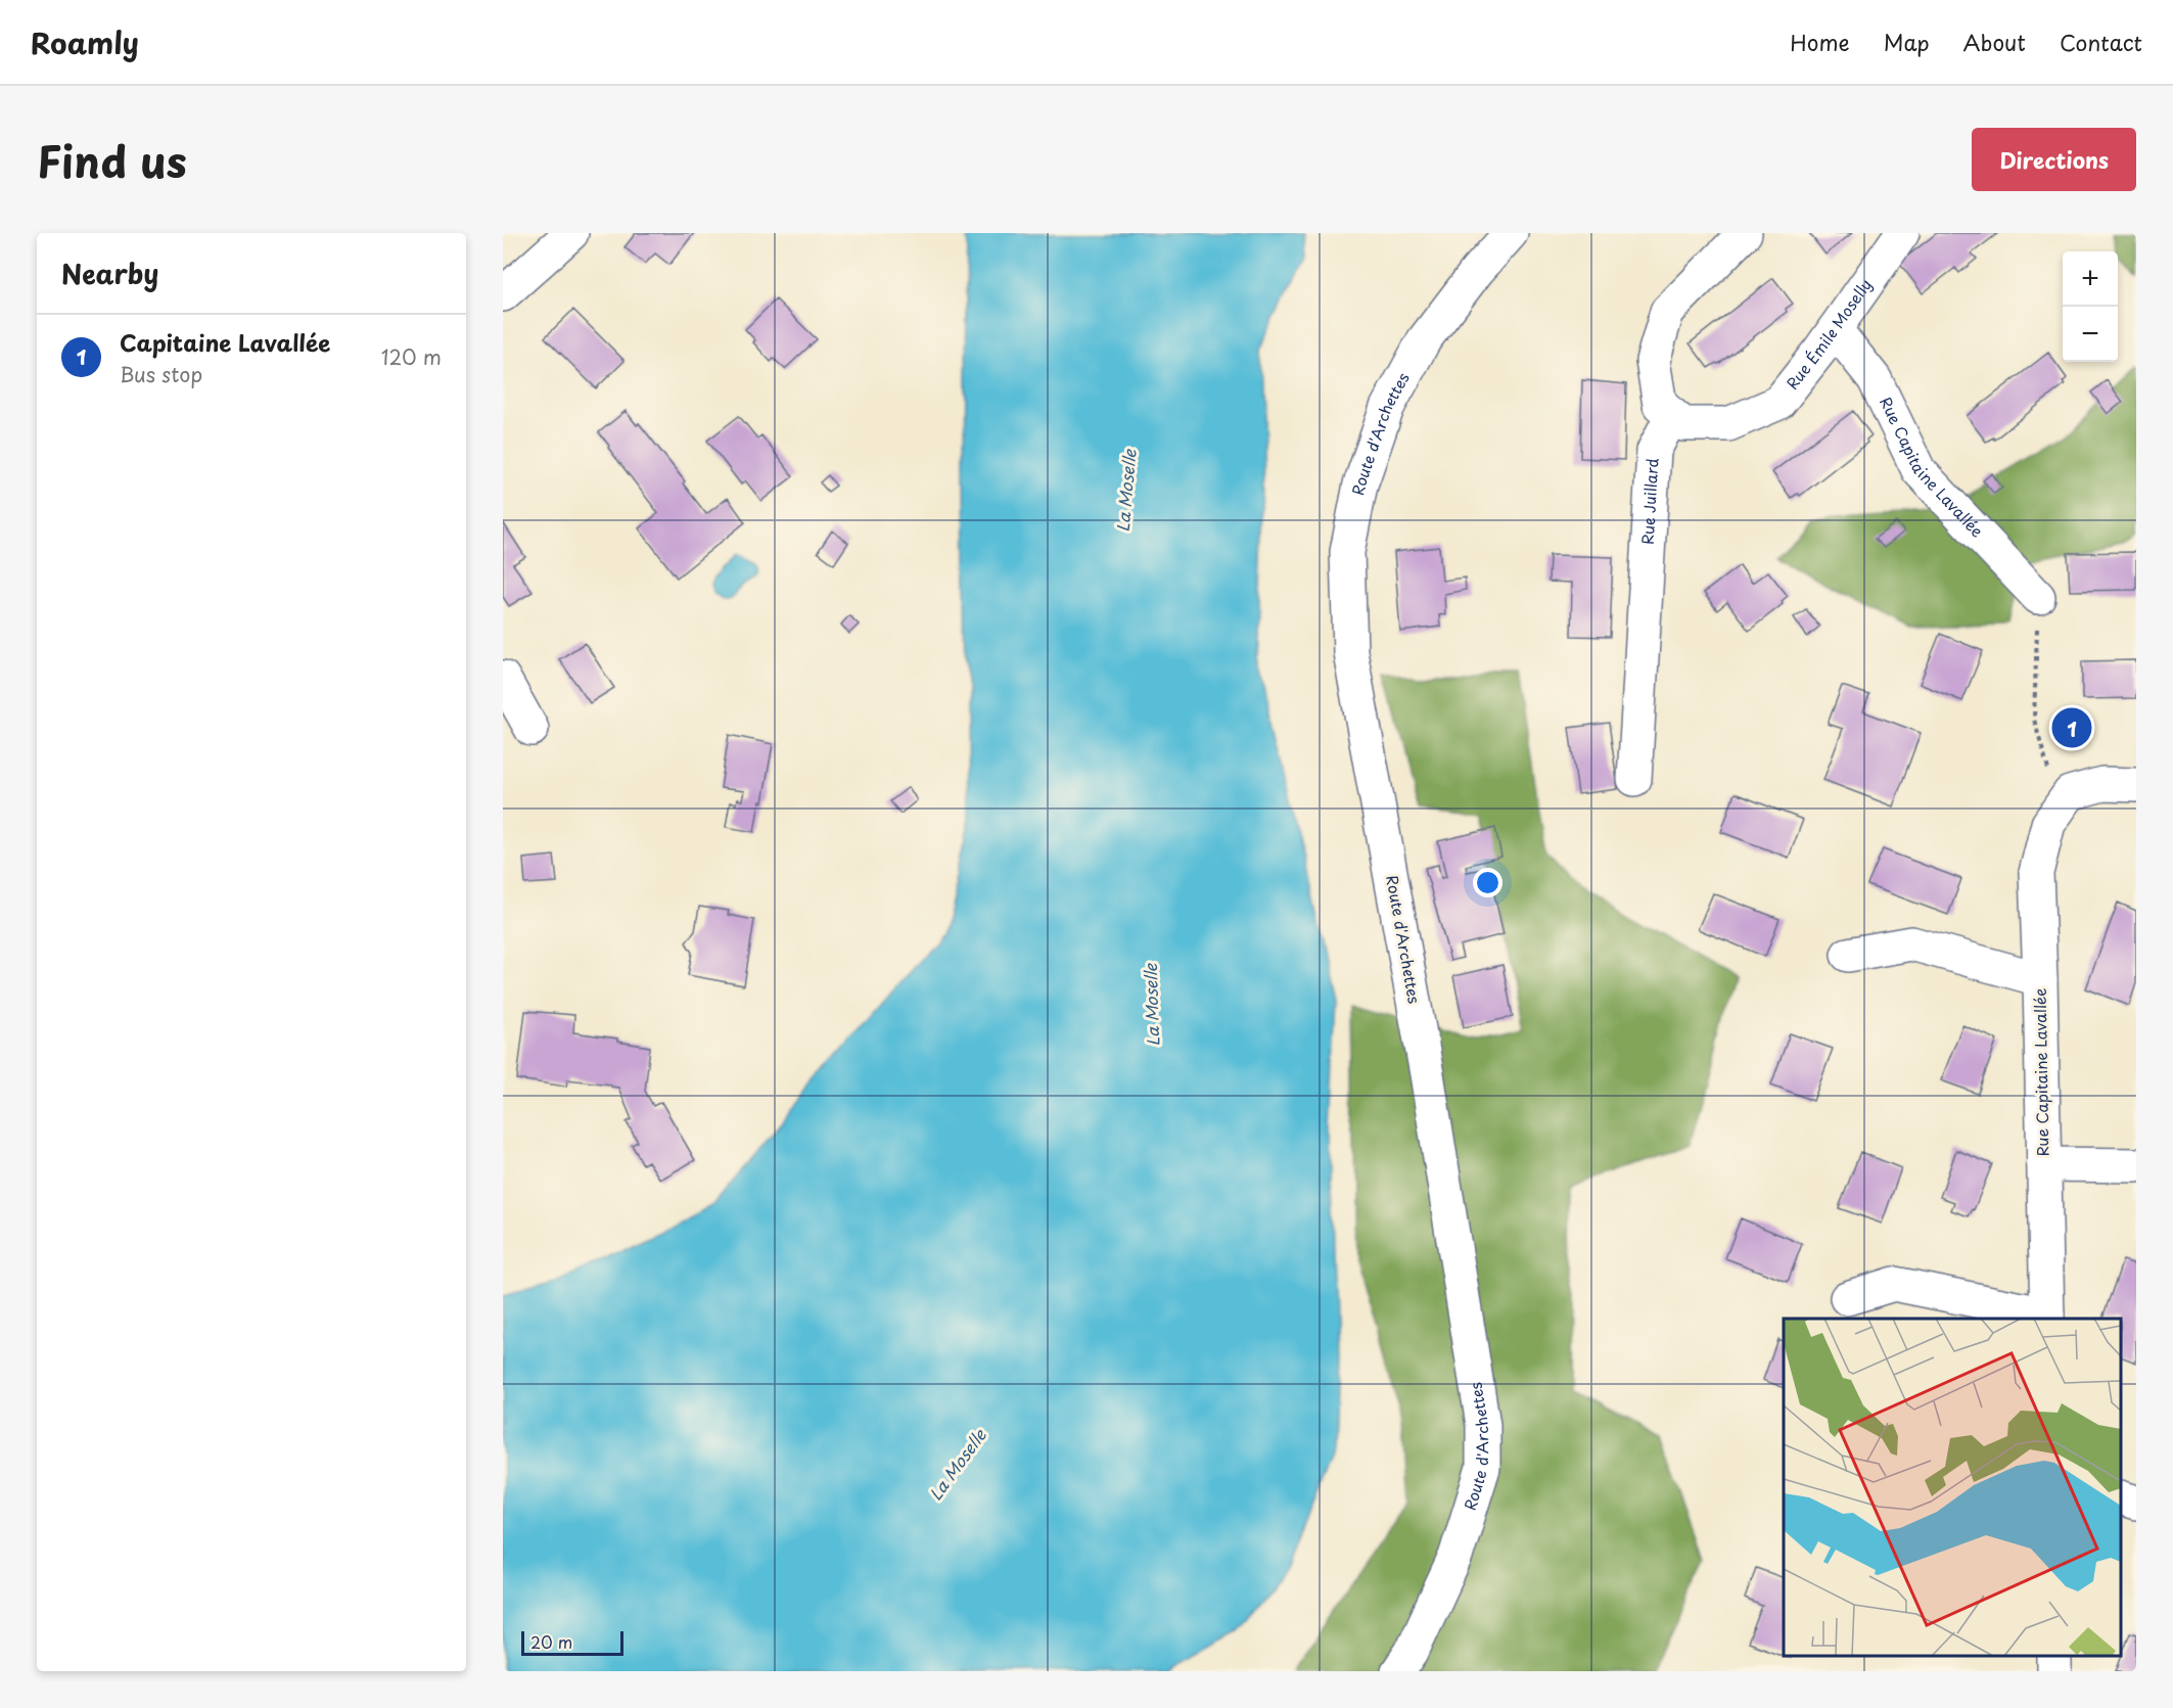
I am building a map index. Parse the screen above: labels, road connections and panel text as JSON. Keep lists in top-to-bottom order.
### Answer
{
  "streets": {
    "street": [
      "Rue Émile Moselly",
      "Route d'Archettes",
      "Rue Capitaine Lavallée",
      "Rue Juillard"
    ]
  },
  "crossings": [
    ["Rue Émile Moselly", "Rue Capitaine Lavallée"],
    ["Rue Émile Moselly", "Rue Juillard"]
  ],
  "water": ["La Moselle"],
  "scale_bar": "20 m",
  "page": {
    "header": "Roamly",
    "nav": [
      "Home",
      "Map",
      "About",
      "Contact"
    ],
    "title": "Find us",
    "buttons": "Directions",
    "heading": "Nearby",
    "map_buttons": ["+", "−"],
    "list": [
      {
        "mark": "1",
        "name": "Capitaine Lavallée",
        "note": "Bus stop",
        "value": "120 m"
      }
    ],
    "pins": "1",
    "scale": "20 m"
  }
}
